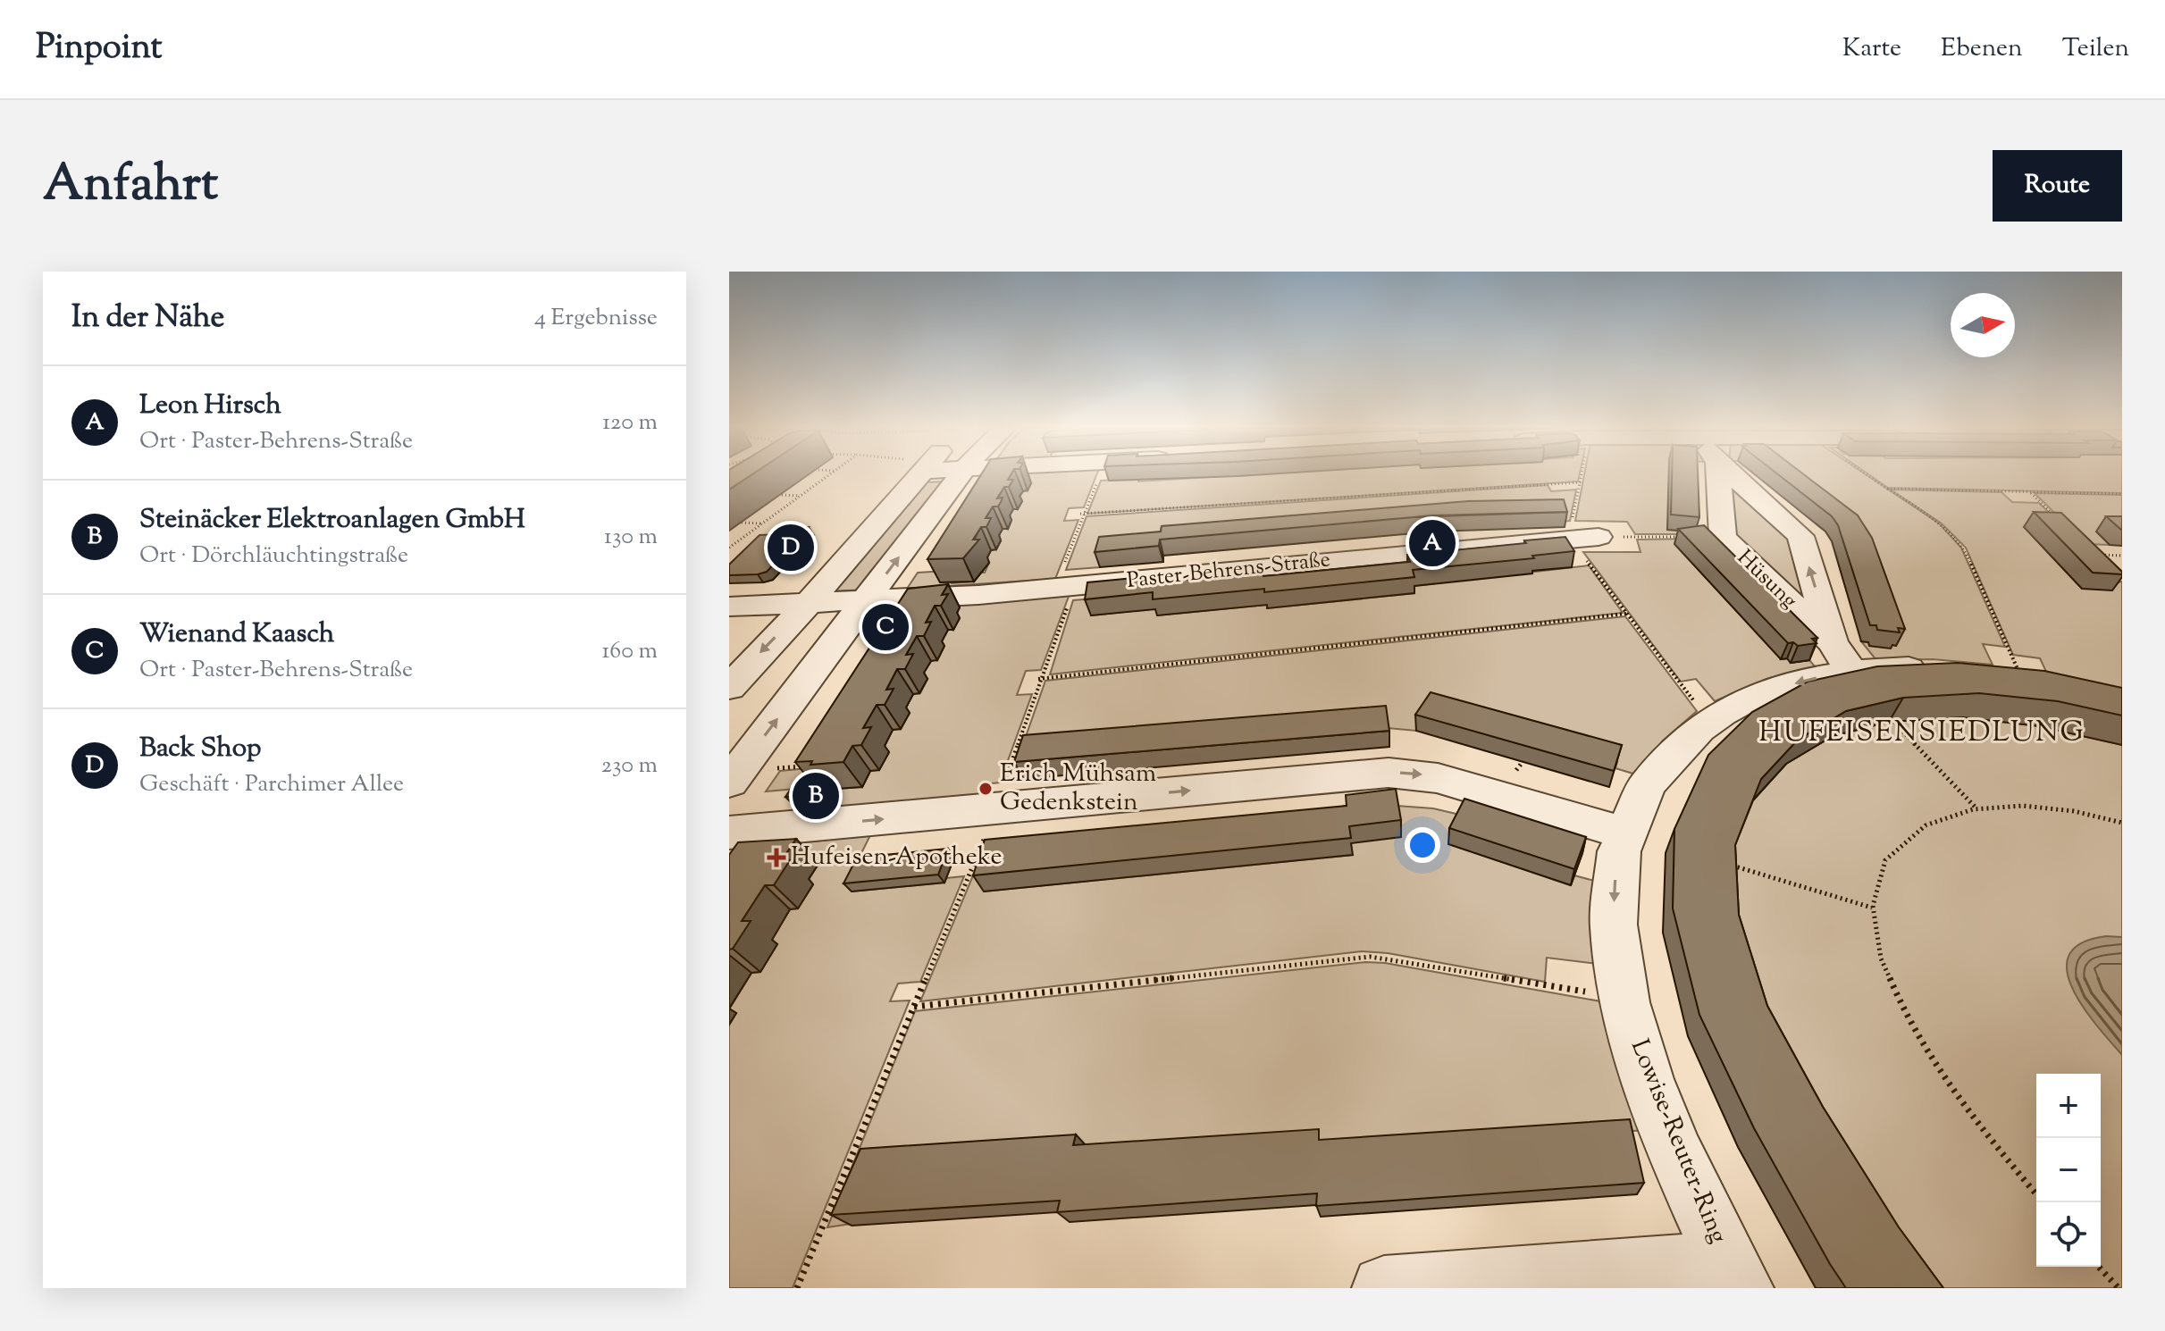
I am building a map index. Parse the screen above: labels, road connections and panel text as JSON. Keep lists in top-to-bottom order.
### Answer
{
  "streets": {
    "street": ["Paster-Behrens-Straße", "Hüsung", "Lowise-Reuter-Ring"]
  },
  "crossings": [
    ["Hüsung", "Lowise-Reuter-Ring"]
  ],
  "districts": ["HUFEISENSIEDLUNG"],
  "places": {
    "other": ["Erich Mühsam Gedenkstein"],
    "health": ["Hufeisen-Apotheke"]
  },
  "north": "right",
  "page": {
    "header": "Pinpoint",
    "nav": ["Karte", "Ebenen", "Teilen"],
    "title": "Anfahrt",
    "buttons": "Route",
    "heading": ["In der Nähe", "4 Ergebnisse"],
    "list": [
      {
        "mark": "A",
        "name": "Leon Hirsch",
        "note": "Ort · Paster-Behrens-Straße",
        "value": "120 m"
      },
      {
        "mark": "B",
        "name": "Steinäcker Elektroanlagen GmbH",
        "note": "Ort · Dörchläuchtingstraße",
        "value": "130 m"
      },
      {
        "mark": "C",
        "name": "Wienand Kaasch",
        "note": "Ort · Paster-Behrens-Straße",
        "value": "160 m"
      },
      {
        "mark": "D",
        "name": "Back Shop",
        "note": "Geschäft · Parchimer Allee",
        "value": "230 m"
      }
    ],
    "pins": [
      "A",
      "D",
      "C",
      "B"
    ],
    "map_buttons": ["+", "−"]
  }
}
